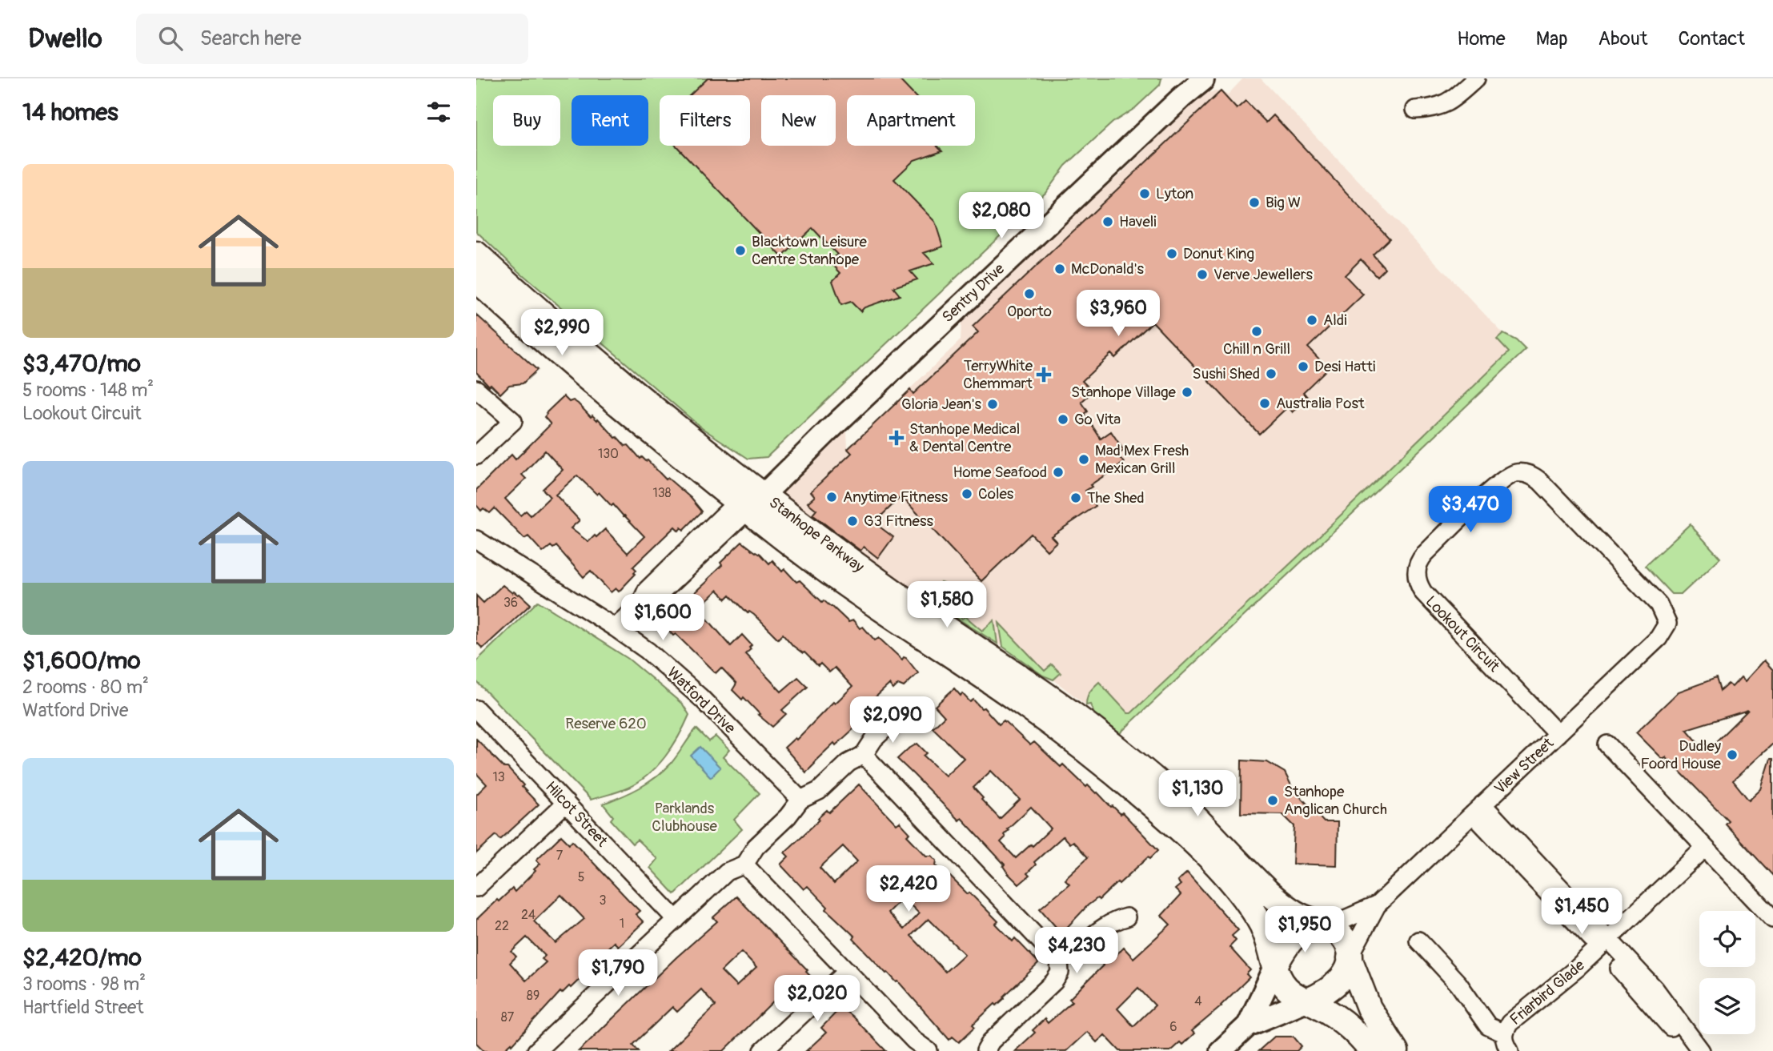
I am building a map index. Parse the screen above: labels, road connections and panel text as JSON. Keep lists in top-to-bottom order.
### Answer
{
  "streets": {
    "main road": ["Stanhope Parkway"],
    "street": [
      "Sentry Drive",
      "Lookout Circuit",
      "Watford Drive",
      "View Street",
      "Hilcot Street",
      "Friarbird Glade"
    ]
  },
  "crossings": [
    ["Sentry Drive", "Stanhope Parkway"],
    ["Stanhope Parkway", "View Street"],
    ["Lookout Circuit", "View Street"]
  ],
  "parks": ["Reserve 620", "Parklands Clubhouse"],
  "places": {
    "other": [
      "Lyton",
      "Big W",
      "Haveli",
      "Blacktown Leisure Centre Stanhope",
      "Donut King",
      "McDonald's",
      "Verve Jewellers",
      "Oporto",
      "Aldi",
      "Chill n Grill",
      "Desi Hatti",
      "Sushi Shed",
      "Stanhope Village",
      "Australia Post",
      "Gloria Jean's",
      "Go Vita",
      "Mad Mex Fresh Mexican Grill",
      "Home Seafood",
      "Coles",
      "Anytime Fitness",
      "The Shed",
      "G3 Fitness",
      "Dudley Foord House",
      "Stanhope Anglican Church"
    ],
    "health": ["TerryWhite Chemmart", "Stanhope Medical & Dental Centre"]
  },
  "house_numbers": [
    "130",
    "138",
    "36",
    "13",
    "7",
    "5",
    "3",
    "24",
    "1",
    "22",
    "89",
    "4",
    "87",
    "6"
  ],
  "page": {
    "header": "Dwello",
    "search": "Search here",
    "nav": [
      "Home",
      "Map",
      "About",
      "Contact"
    ],
    "heading": "14 homes",
    "chip": [
      "Buy",
      "Rent",
      "Filters",
      "New",
      "Apartment"
    ],
    "list": [
      {
        "name": "$3,470/mo",
        "note": "5 rooms · 148 m² · Lookout Circuit"
      },
      {
        "name": "$1,600/mo",
        "note": "2 rooms · 80 m² · Watford Drive"
      },
      {
        "name": "$2,420/mo",
        "note": "3 rooms · 98 m² · Hartfield Street"
      }
    ],
    "price": [
      "$2,080",
      "$3,960",
      "$2,990",
      "$3,470",
      "$1,580",
      "$1,600",
      "$2,090",
      "$1,130",
      "$2,420",
      "$1,450",
      "$1,950",
      "$4,230",
      "$1,790",
      "$2,020"
    ]
  }
}
